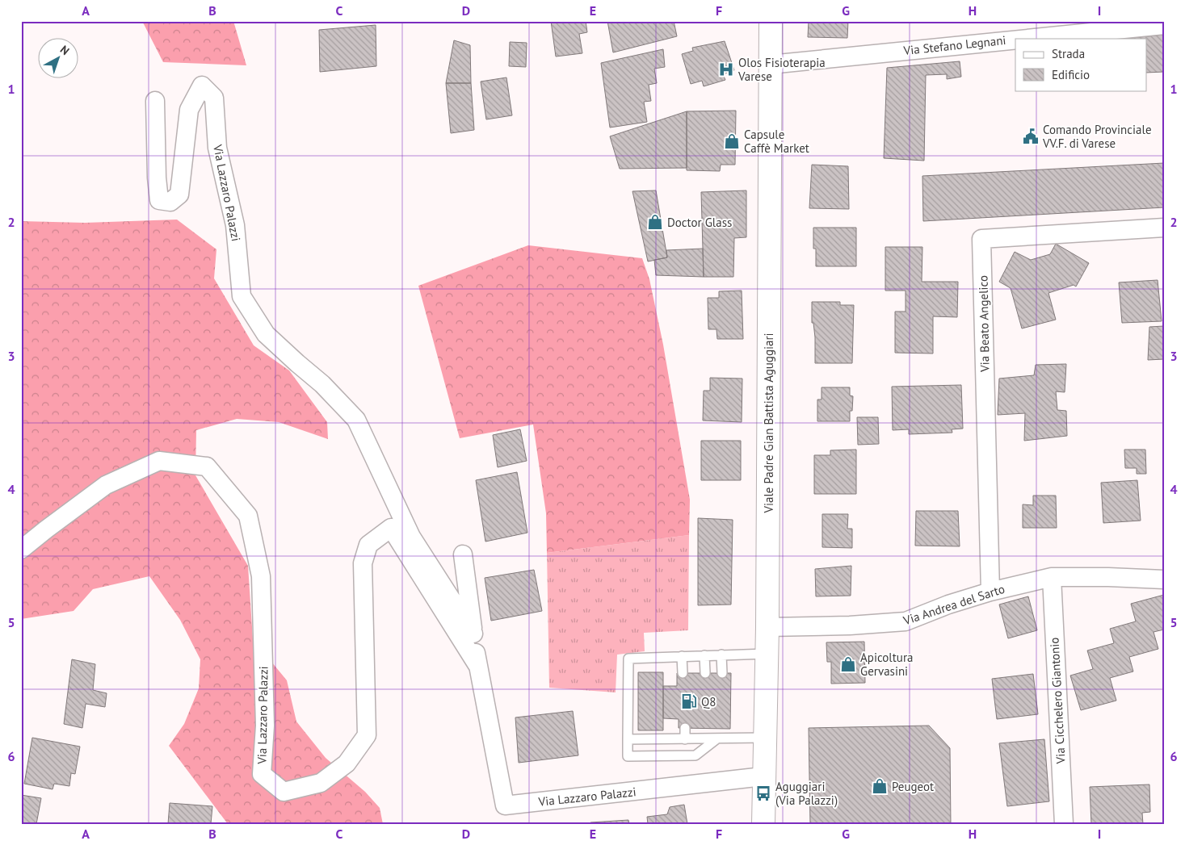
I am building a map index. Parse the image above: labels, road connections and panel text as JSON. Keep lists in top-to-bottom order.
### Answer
{
  "streets": {
    "main road": ["Viale Padre Gian Battista Aguggiari"],
    "street": [
      "Via Stefano Legnani",
      "Via Lazzaro Palazzi",
      "Via Beato Angelico",
      "Via Andrea del Sarto",
      "Via Cicchelero Giantonio"
    ]
  },
  "crossings": [
    ["Via Stefano Legnani", "Viale Padre Gian Battista Aguggiari"],
    ["Via Lazzaro Palazzi", "Viale Padre Gian Battista Aguggiari"],
    ["Via Beato Angelico", "Via Andrea del Sarto"],
    ["Viale Padre Gian Battista Aguggiari", "Via Andrea del Sarto"],
    ["Via Andrea del Sarto", "Via Cicchelero Giantonio"]
  ],
  "places": {
    "hospital": ["Olos Fisioterapia Varese"],
    "public building": ["Comando Provinciale VV.F. di Varese"],
    "shop": [
      "Capsule Caffè Market",
      "Doctor Glass",
      "Apicoltura Gervasini",
      "Peugeot"
    ],
    "fuel station": ["Q8"],
    "bus stop": ["Aguggiari (Via Palazzi)"]
  },
  "legend": ["Strada", "Edificio"],
  "north": "top right",
  "grid": {
    "columns": [
      "A",
      "B",
      "C",
      "D",
      "E",
      "F",
      "G",
      "H",
      "I"
    ],
    "rows": [
      "1",
      "2",
      "3",
      "4",
      "5",
      "6"
    ]
  }
}
